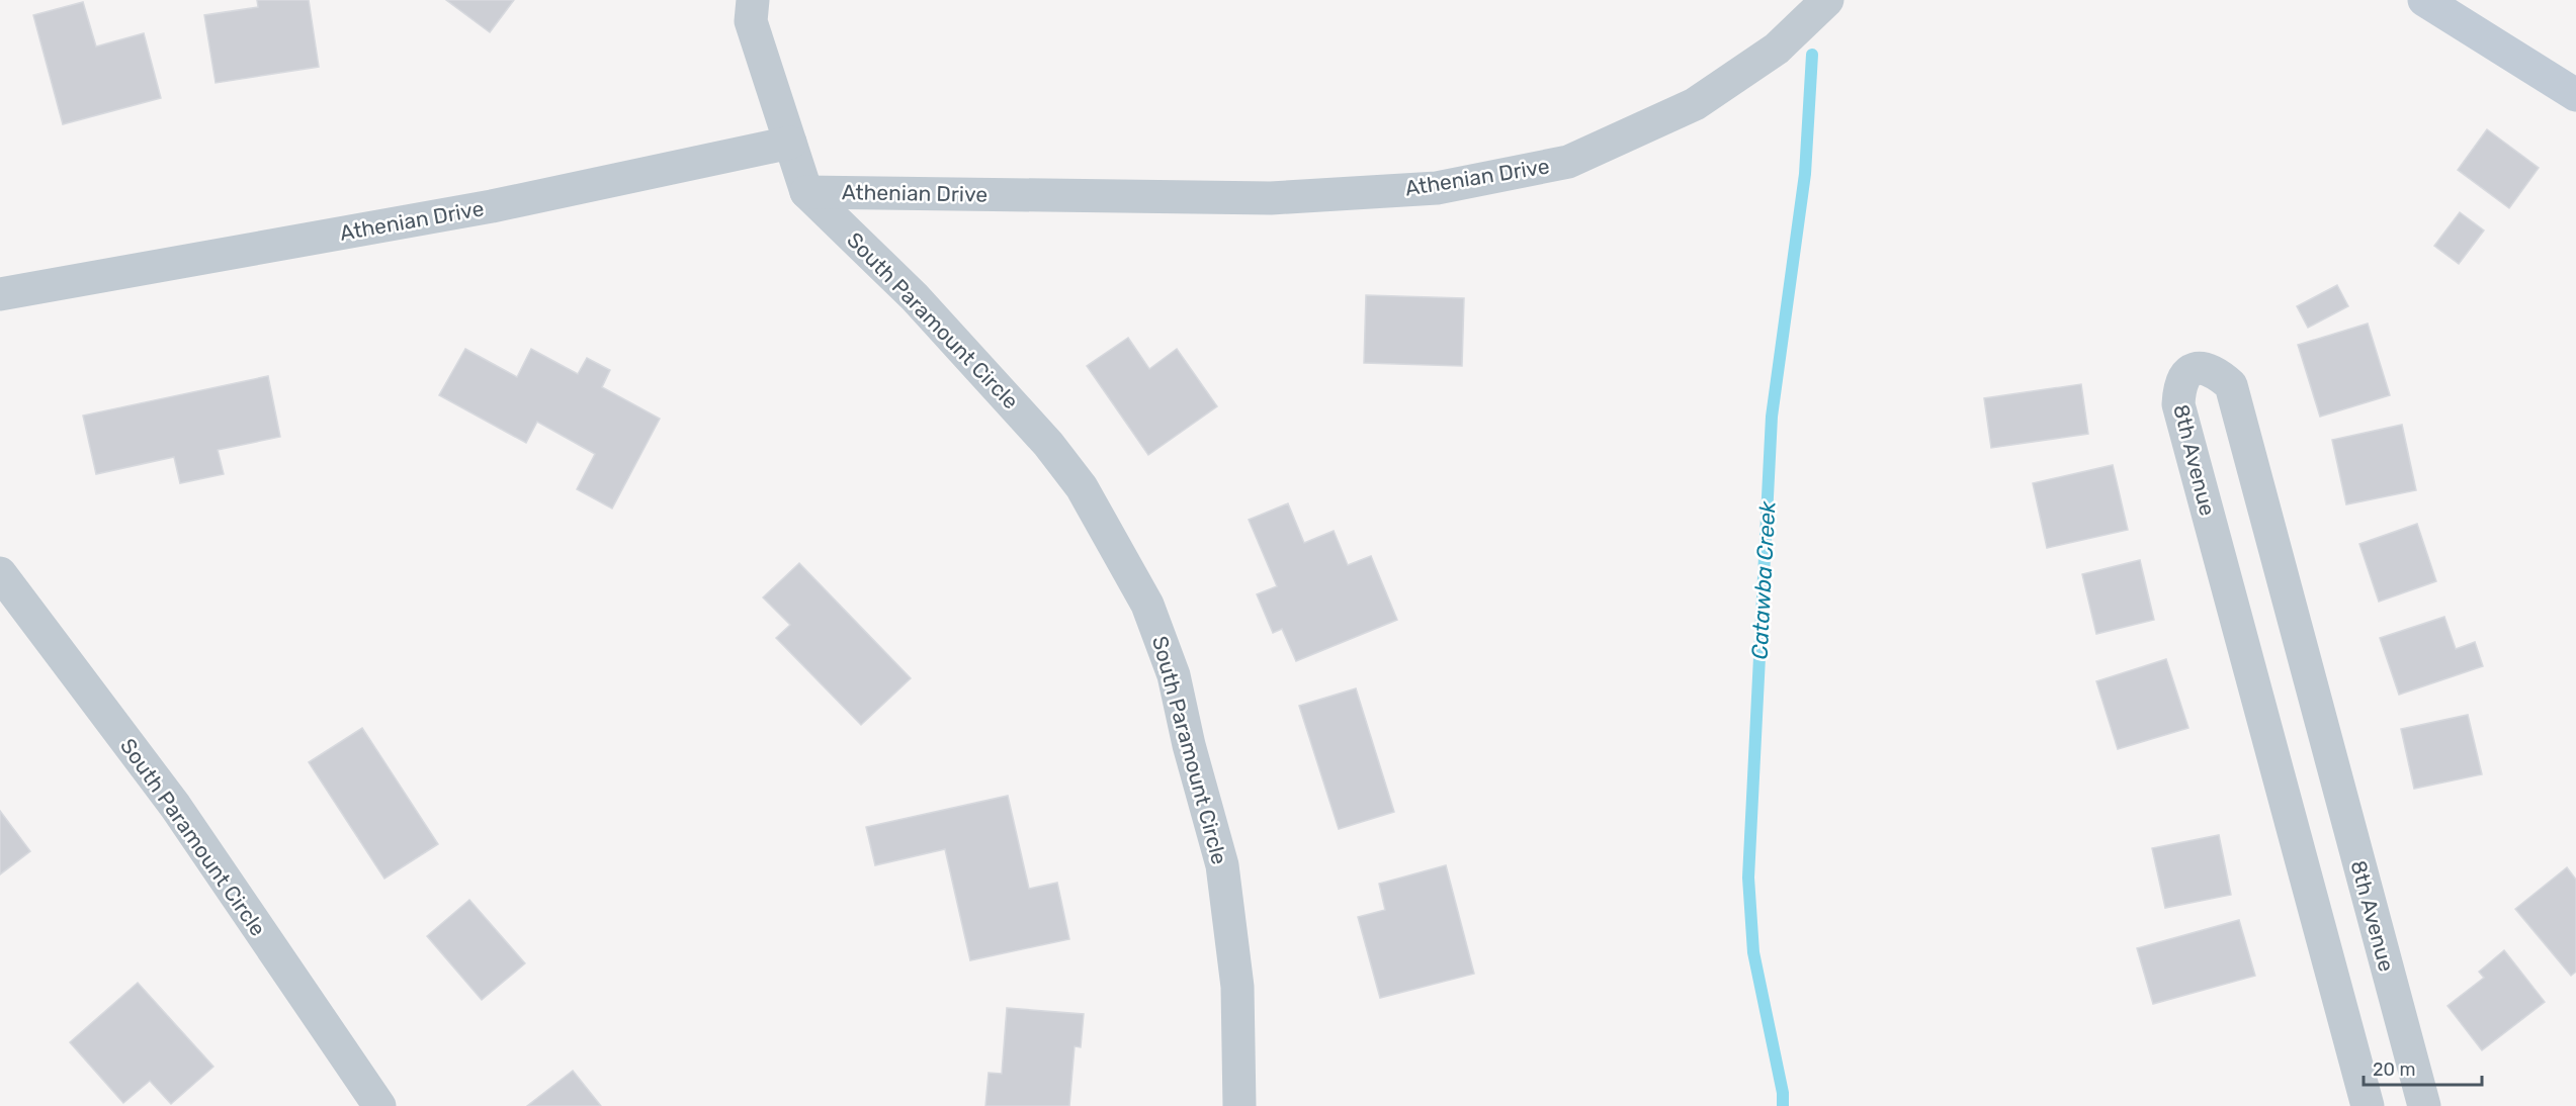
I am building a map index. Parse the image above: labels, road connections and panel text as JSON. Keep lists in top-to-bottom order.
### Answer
{
  "streets": {
    "street": ["Athenian Drive", "South Paramount Circle", "8th Avenue"]
  },
  "crossings": [
    ["Athenian Drive", "South Paramount Circle"]
  ],
  "water": ["Catawba Creek"],
  "scale_bar": "20 m"
}
